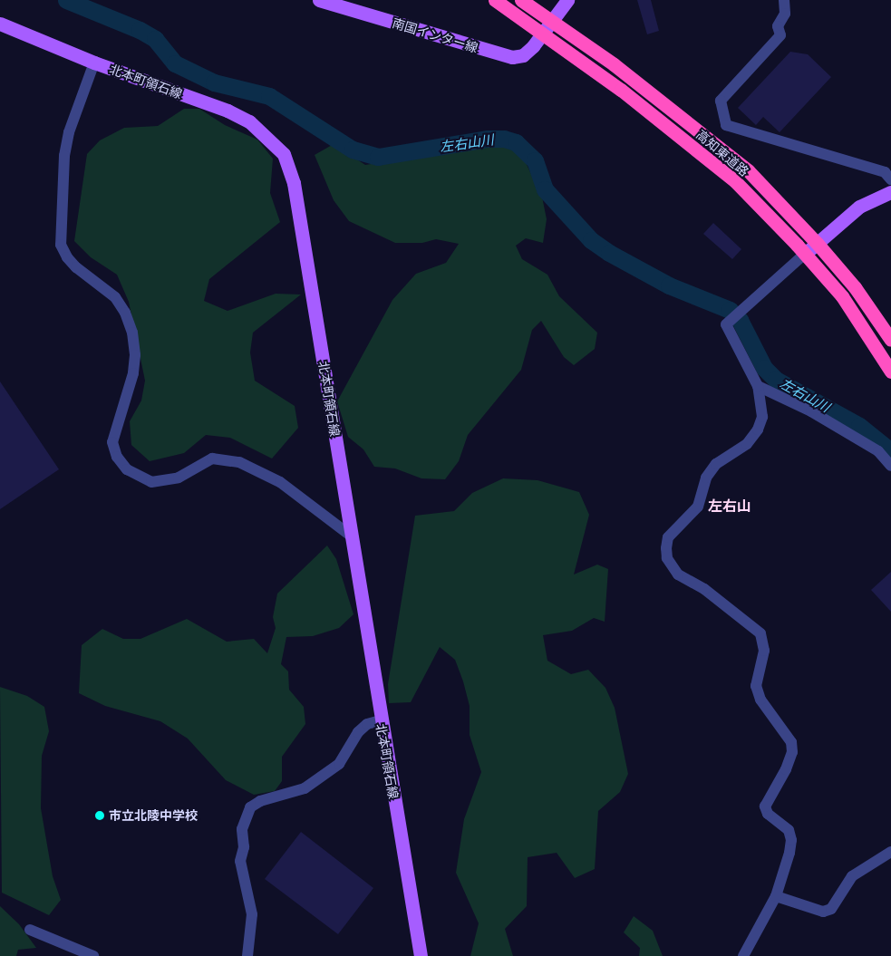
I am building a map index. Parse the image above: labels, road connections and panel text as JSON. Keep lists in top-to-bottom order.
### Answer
{
  "streets": {
    "highway": ["高知東道路"],
    "main road": ["南国インター線", "北本町領石線"]
  },
  "crossings": [
    ["南国インター線", "高知東道路"]
  ],
  "districts": ["左右山"],
  "water": ["左右山川"],
  "places": ["市立北陵中学校"]
}
